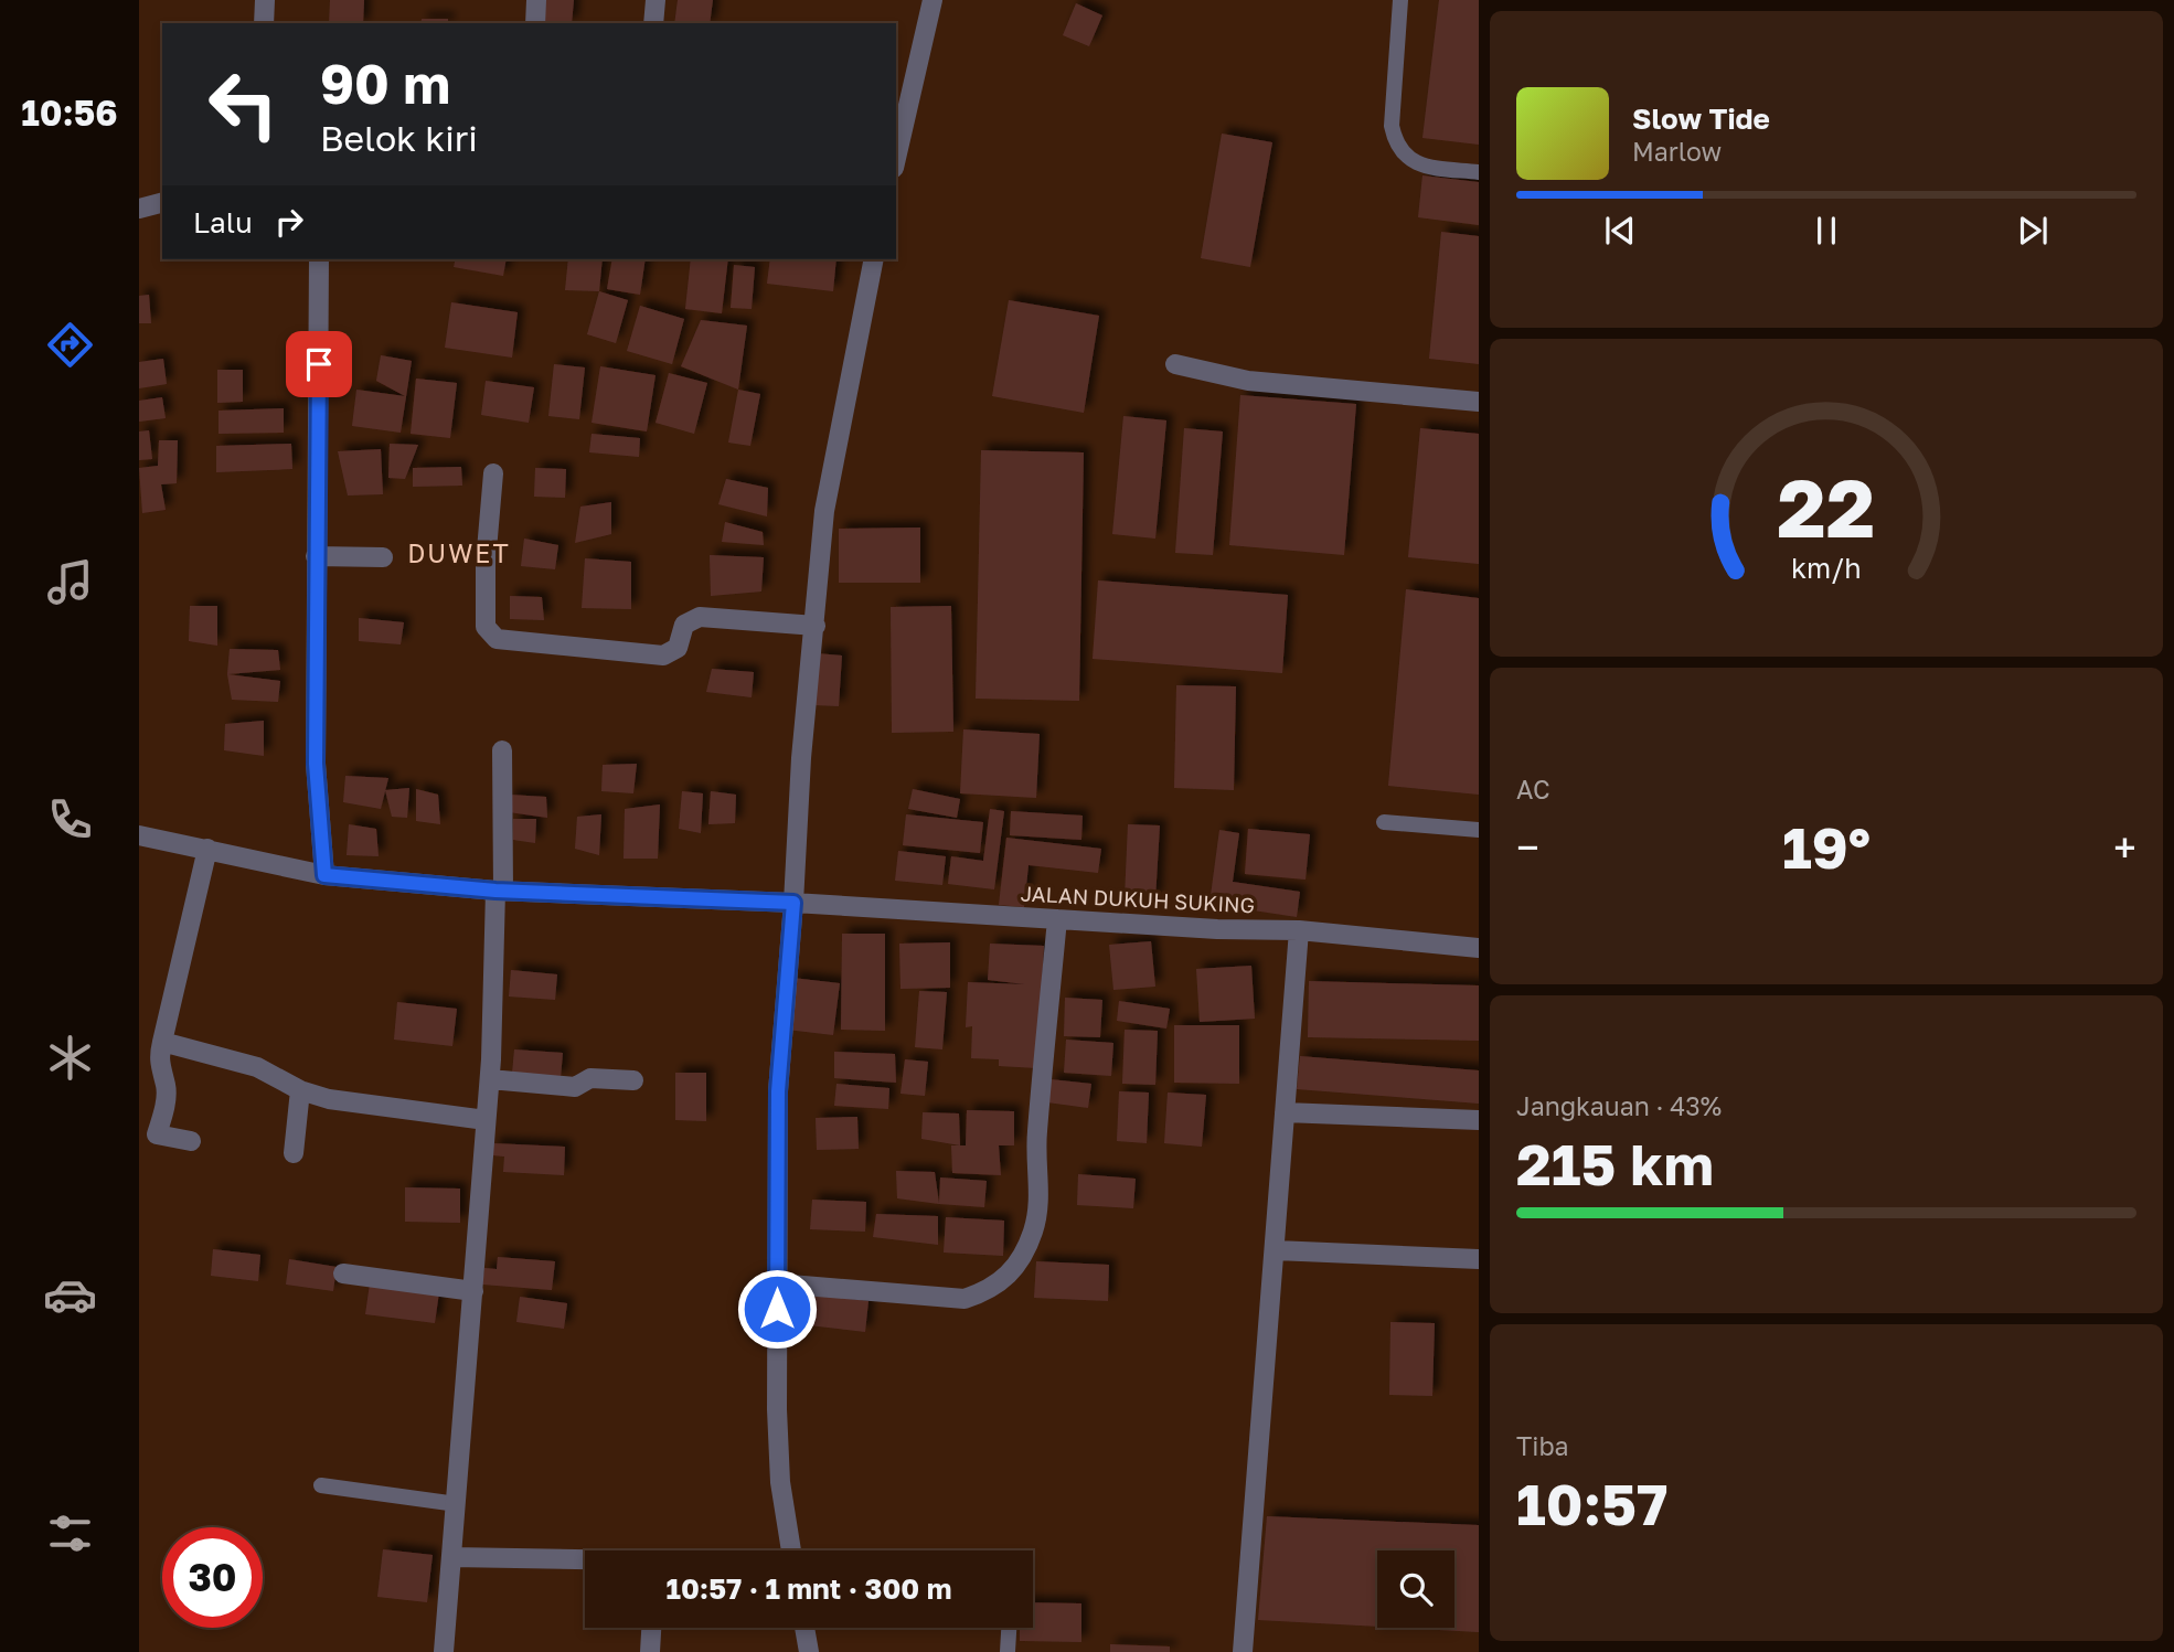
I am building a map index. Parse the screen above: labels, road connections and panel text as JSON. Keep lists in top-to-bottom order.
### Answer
{
  "streets": {
    "street": ["JALAN DUKUH SUKING"]
  },
  "districts": ["DUWET"],
  "page": {
    "tabs": "10:56",
    "turn": ["90 m", "Belok kiri"],
    "song": ["Slow Tide", "Marlow"],
    "then": "Lalu",
    "tile": [
      "AC",
      ["Jangkauan · 43%", "215 km"],
      ["Tiba", "10:57"]
    ],
    "heat": ["−", "19°", "+"],
    "limit": "30",
    "trip": "10:57 · 1 mnt · 300 m",
    "gauge": ["22", "km/h"]
  }
}
